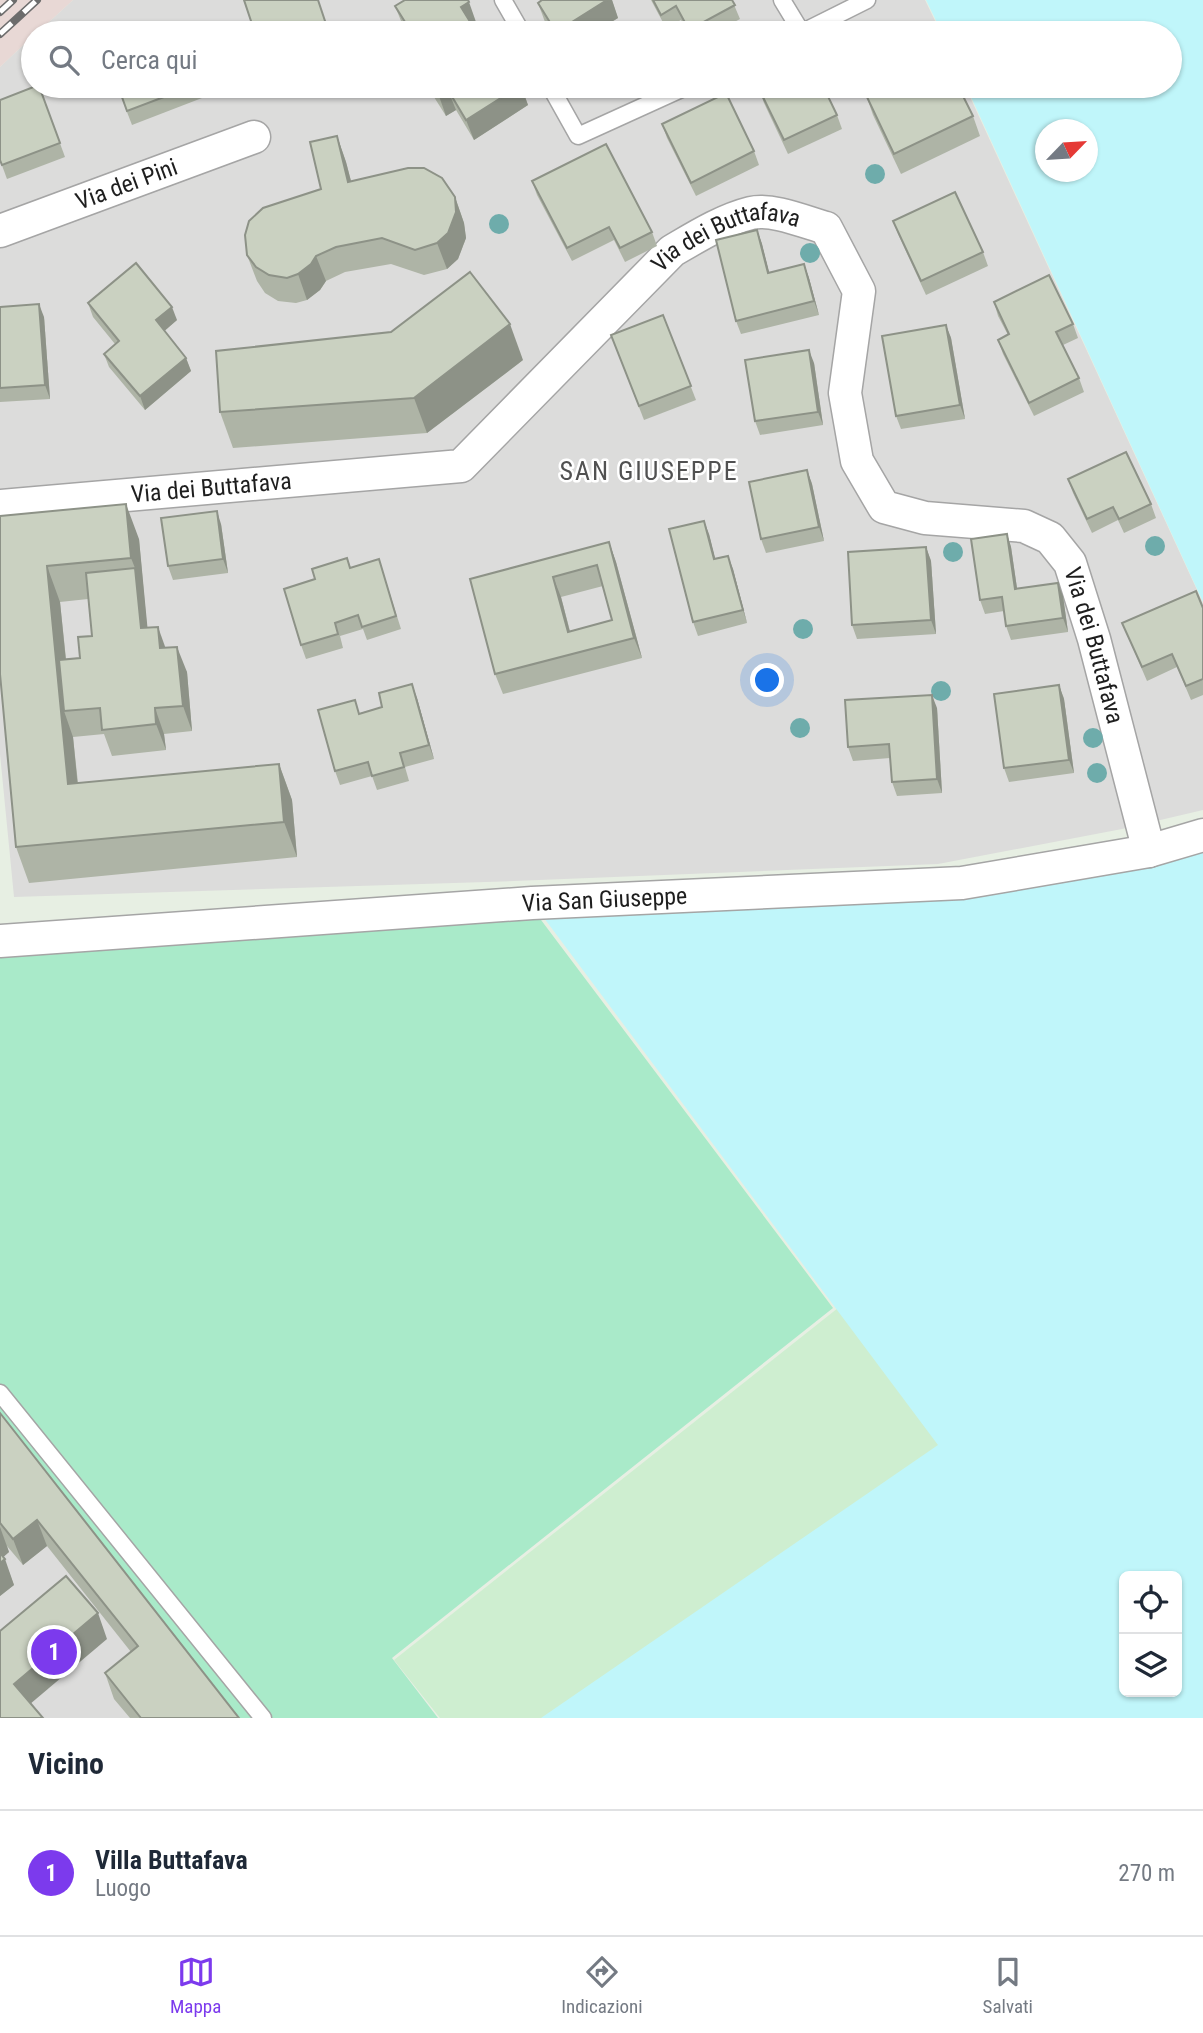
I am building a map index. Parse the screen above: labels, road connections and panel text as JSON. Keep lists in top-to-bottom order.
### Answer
{
  "streets": {
    "street": ["Via dei Pini", "Via dei Buttafava", "Via San Giuseppe"]
  },
  "crossings": [
    ["Via dei Buttafava", "Via San Giuseppe"]
  ],
  "districts": ["SAN GIUSEPPE"],
  "north": "top right",
  "page": {
    "search": "Cerca qui",
    "pins": "1",
    "heading": "Vicino",
    "list": [
      {
        "mark": "1",
        "name": "Villa Buttafava",
        "note": "Luogo",
        "value": "270 m"
      }
    ],
    "nav": ["Mappa", "Indicazioni", "Salvati"]
  }
}
